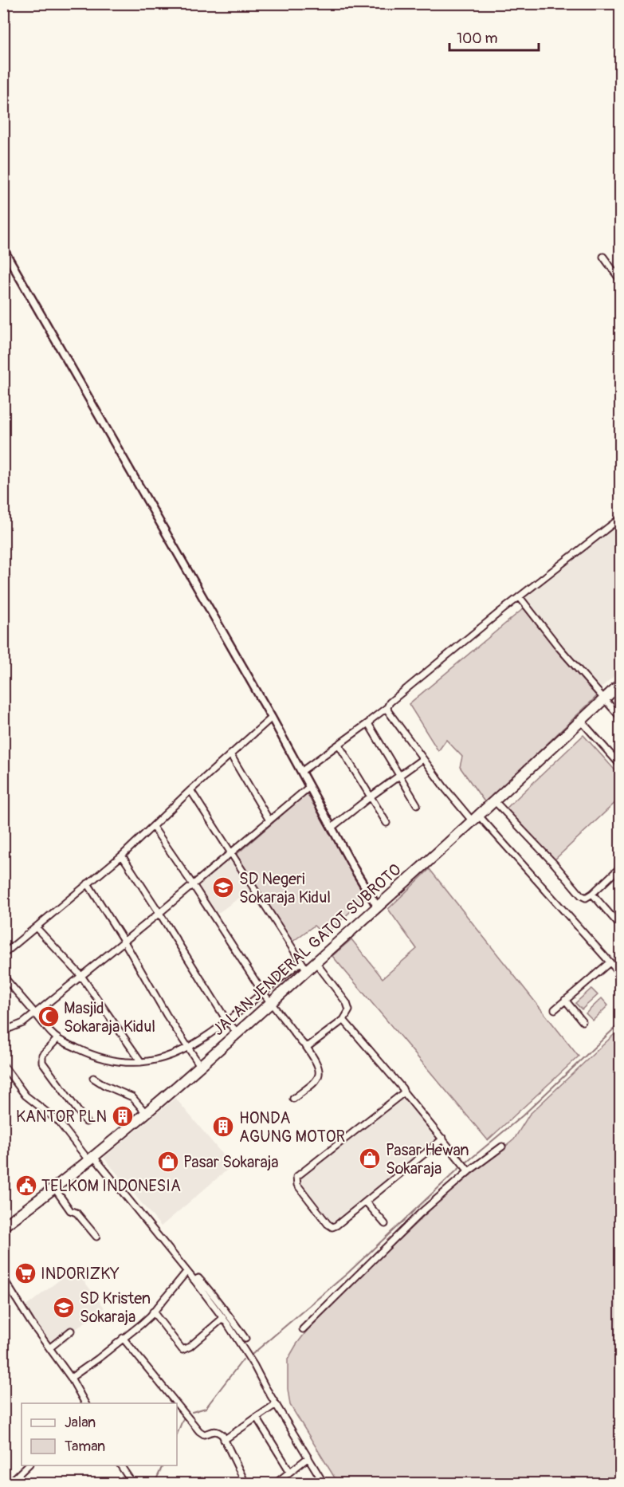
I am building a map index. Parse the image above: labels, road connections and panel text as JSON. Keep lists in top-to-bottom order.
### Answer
{
  "streets": {
    "highway": ["JALAN JENDERAL GATOT SUBROTO"]
  },
  "places": {
    "school or university": ["SD Negeri Sokaraja Kidul", "SD Kristen Sokaraja"],
    "mosque": ["Masjid Sokaraja Kidul"],
    "building": ["KANTOR PLN", "HONDA AGUNG MOTOR"],
    "shop": ["Pasar Hewan Sokaraja", "Pasar Sokaraja"],
    "public building": ["TELKOM INDONESIA"],
    "supermarket": ["INDORIZKY"]
  },
  "legend": ["Jalan", "Taman"],
  "scale_bar": "100 m"
}
